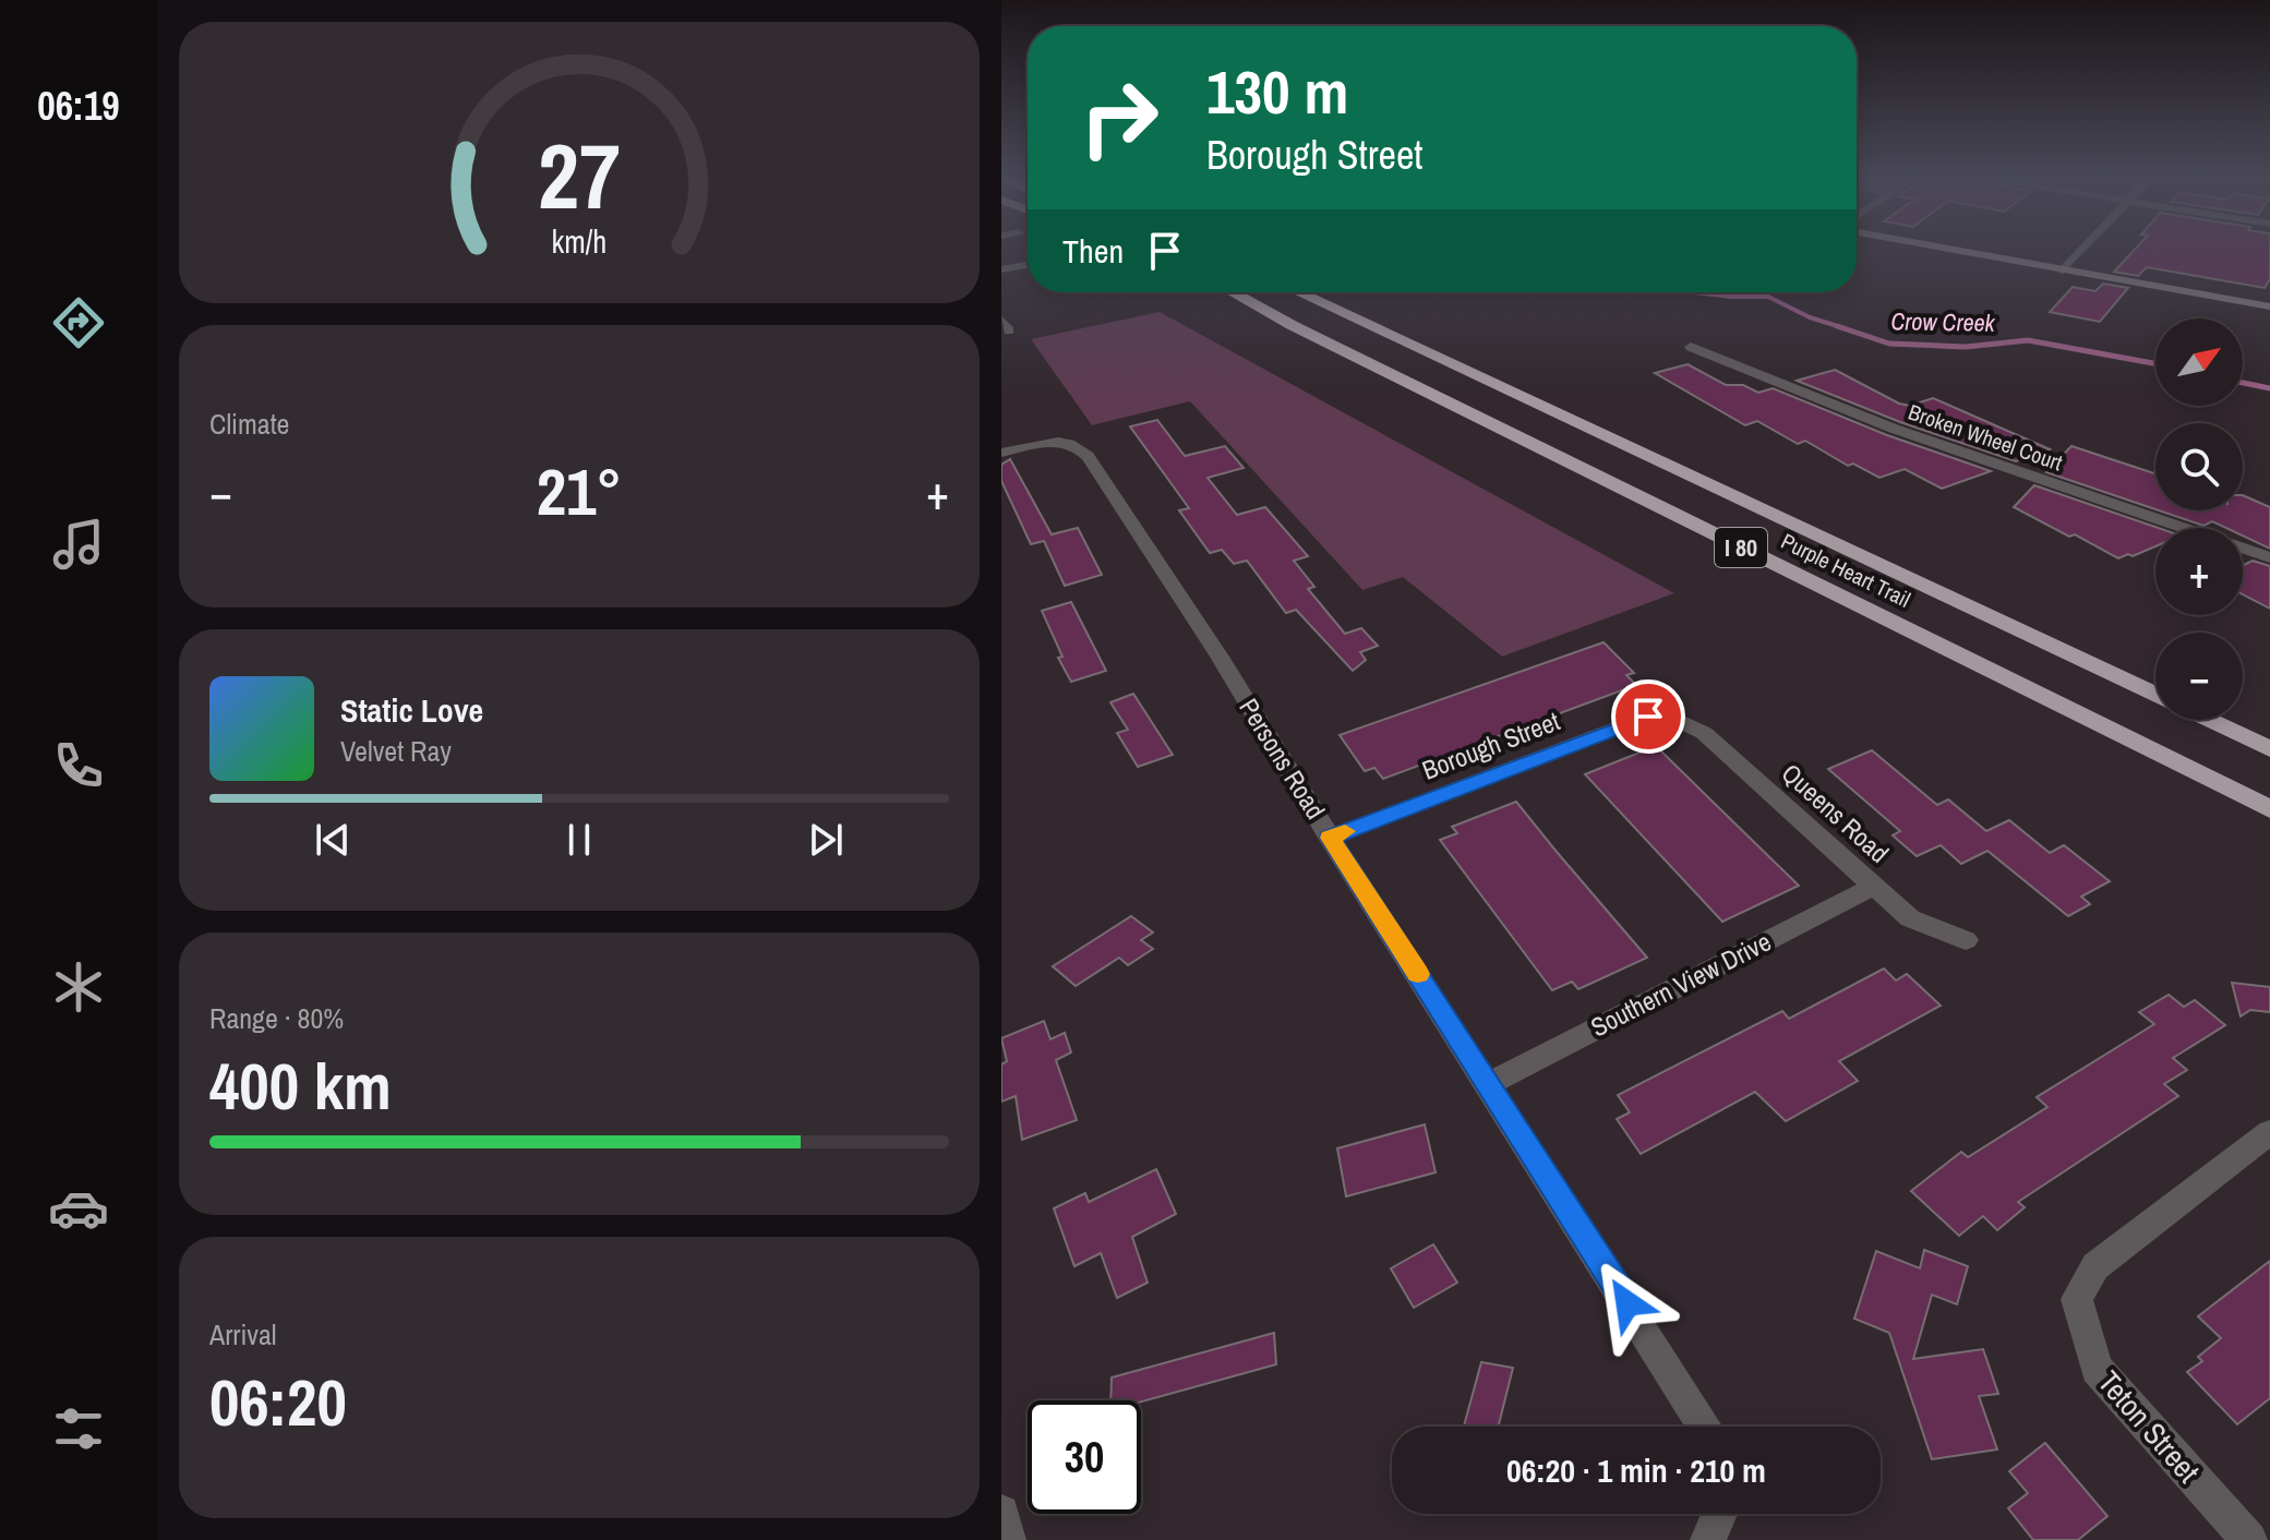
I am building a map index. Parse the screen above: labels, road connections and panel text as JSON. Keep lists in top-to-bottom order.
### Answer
{
  "streets": {
    "highway": ["I 80", "Purple Heart Trail"],
    "street": [
      "Broken Wheel Court",
      "Borough Street",
      "Persons Road",
      "Queens Road",
      "Southern View Drive",
      "Teton Street"
    ]
  },
  "crossings": [
    ["Borough Street", "Persons Road"],
    ["Borough Street", "Queens Road"],
    ["Persons Road", "Southern View Drive"],
    ["Queens Road", "Southern View Drive"]
  ],
  "water": ["Crow Creek"],
  "north": "top right",
  "page": {
    "tabs": "06:19",
    "turn": ["130 m", "Borough Street"],
    "then": "Then",
    "map_buttons": ["+", "−"],
    "tile": [
      "Climate",
      ["Range · 80%", "400 km"],
      ["Arrival", "06:20"]
    ],
    "heat": ["−", "21°", "+"],
    "song": ["Static Love", "Velvet Ray"],
    "limit": "30",
    "trip": "06:20 · 1 min · 210 m",
    "gauge": ["27", "km/h"]
  }
}
